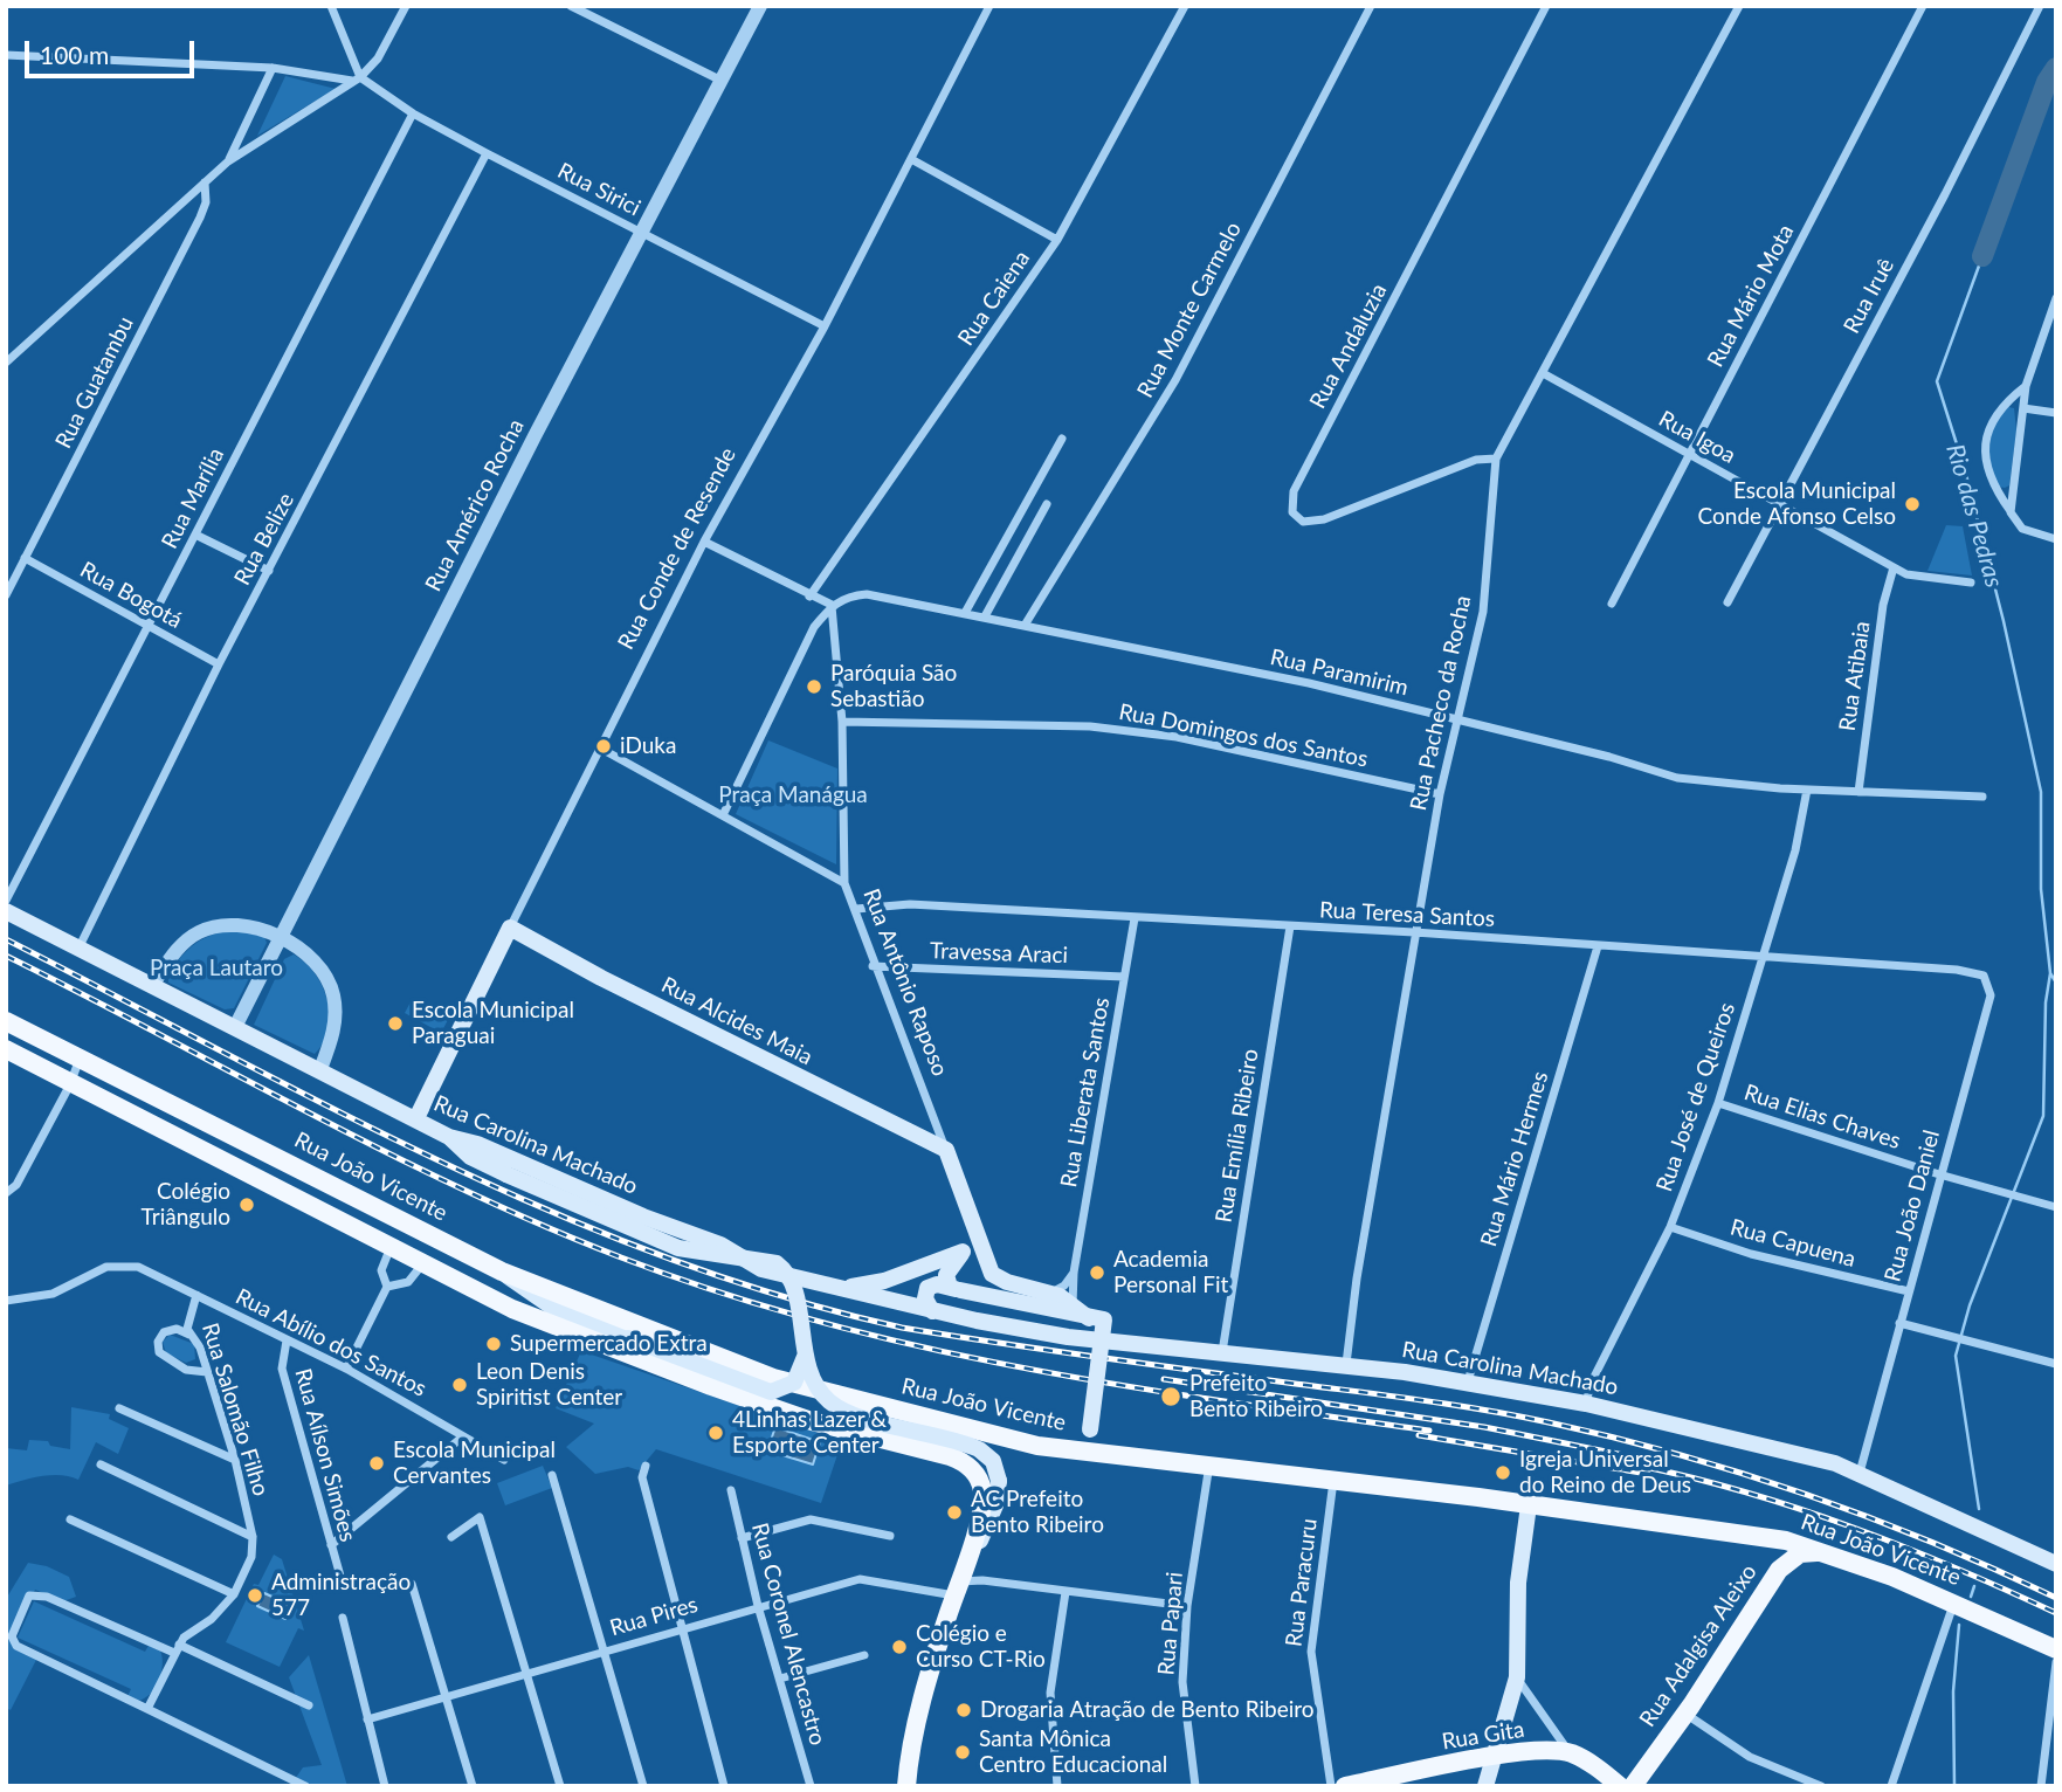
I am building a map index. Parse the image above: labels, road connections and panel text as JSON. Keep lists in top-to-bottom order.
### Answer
{
  "streets": {
    "main road": [
      "Rua Conde de Resende",
      "Rua Antônio Raposo",
      "Rua Alcides Maia",
      "Rua Carolina Machado",
      "Rua João Vicente",
      "Rua Adalgisa Aleixo",
      "Rua Gita"
    ],
    "street": [
      "Rua Sirici",
      "Rua Mário Mota",
      "Rua Iruê",
      "Rua Caiena",
      "Rua Monte Carmelo",
      "Rua Andaluzia",
      "Rua Guatambu",
      "Rua Igoa",
      "Rua Marília",
      "Rua Américo Rocha",
      "Rua Belize",
      "Rua Bogotá",
      "Rua Paramirim",
      "Rua Atibaia",
      "Rua Pacheco da Rocha",
      "Rua Domingos dos Santos",
      "Rua Teresa Santos",
      "Travessa Araci",
      "Rua Liberata Santos",
      "Rua José de Queiros",
      "Rua Elias Chaves",
      "Rua Emília Ribeiro",
      "Rua Mário Hermes",
      "Rua João Daniel",
      "Rua Capuena",
      "Rua Abílio dos Santos",
      "Rua Salomão Filho",
      "Rua Aílson Simões",
      "Rua Paracuru",
      "Rua Pires",
      "Rua Papari",
      "Rua Coronel Alencastro"
    ]
  },
  "crossings": [
    ["Rua Sirici", "Rua Marília"],
    ["Rua Sirici", "Rua Américo Rocha"],
    ["Rua Sirici", "Rua Belize"],
    ["Rua Sirici", "Rua Conde de Resende"],
    ["Rua Mário Mota", "Rua Igoa"],
    ["Rua Iruê", "Rua Igoa"],
    ["Rua Monte Carmelo", "Rua Paramirim"],
    ["Rua Andaluzia", "Rua Pacheco da Rocha"],
    ["Rua Guatambu", "Rua Bogotá"],
    ["Rua Igoa", "Rua Atibaia"],
    ["Rua Igoa", "Rua Pacheco da Rocha"],
    ["Rua Marília", "Rua Bogotá"],
    ["Rua Américo Rocha", "Rua Carolina Machado"],
    ["Rua Belize", "Rua Bogotá"],
    ["Rua Belize", "Rua Carolina Machado"],
    ["Rua Conde de Resende", "Rua Antônio Raposo"],
    ["Rua Conde de Resende", "Rua Alcides Maia"],
    ["Rua Conde de Resende", "Rua Carolina Machado"],
    ["Rua Paramirim", "Rua Atibaia"],
    ["Rua Paramirim", "Rua Pacheco da Rocha"],
    ["Rua Paramirim", "Rua José de Queiros"],
    ["Rua Pacheco da Rocha", "Rua Domingos dos Santos"],
    ["Rua Pacheco da Rocha", "Rua Teresa Santos"],
    ["Rua Pacheco da Rocha", "Rua Carolina Machado"],
    ["Rua Teresa Santos", "Rua Antônio Raposo"],
    ["Rua Teresa Santos", "Rua Liberata Santos"],
    ["Rua Teresa Santos", "Rua José de Queiros"],
    ["Rua Teresa Santos", "Rua Emília Ribeiro"],
    ["Rua Teresa Santos", "Rua Mário Hermes"],
    ["Rua Teresa Santos", "Rua João Daniel"],
    ["Travessa Araci", "Rua Antônio Raposo"],
    ["Travessa Araci", "Rua Liberata Santos"],
    ["Rua Antônio Raposo", "Rua Alcides Maia"],
    ["Rua Antônio Raposo", "Rua Liberata Santos"],
    ["Rua Antônio Raposo", "Rua Carolina Machado"],
    ["Rua José de Queiros", "Rua Elias Chaves"],
    ["Rua José de Queiros", "Rua Carolina Machado"],
    ["Rua José de Queiros", "Rua Capuena"],
    ["Rua Elias Chaves", "Rua João Daniel"],
    ["Rua Emília Ribeiro", "Rua Carolina Machado"],
    ["Rua Carolina Machado", "Rua Mário Hermes"],
    ["Rua Carolina Machado", "Rua João Daniel"],
    ["Rua João Vicente", "Rua Paracuru"],
    ["Rua João Vicente", "Rua Papari"],
    ["Rua João Vicente", "Rua Adalgisa Aleixo"],
    ["Rua João Daniel", "Rua Capuena"],
    ["Rua Abílio dos Santos", "Rua Salomão Filho"],
    ["Rua Abílio dos Santos", "Rua Aílson Simões"],
    ["Rua Pires", "Rua Papari"],
    ["Rua Pires", "Rua Coronel Alencastro"]
  ],
  "water": ["Rio das Pedras"],
  "parks": ["Praça Manágua", "Praça Lautaro"],
  "places": [
    "Escola Municipal Conde Afonso Celso",
    "Paróquia São Sebastião",
    "iDuka",
    "Escola Municipal Paraguai",
    "Colégio Triângulo",
    "Academia Personal Fit",
    "Supermercado Extra",
    "Leon Denis Spiritist Center",
    "Prefeito Bento Ribeiro",
    "4Linhas Lazer & Esporte Center",
    "Escola Municipal Cervantes",
    "Igreja Universal do Reino de Deus",
    "AC Prefeito Bento Ribeiro",
    "Administração 577",
    "Colégio e Curso CT-Rio",
    "Drogaria Atração de Bento Ribeiro",
    "Santa Mônica Centro Educacional"
  ],
  "scale_bar": "100 m"
}
